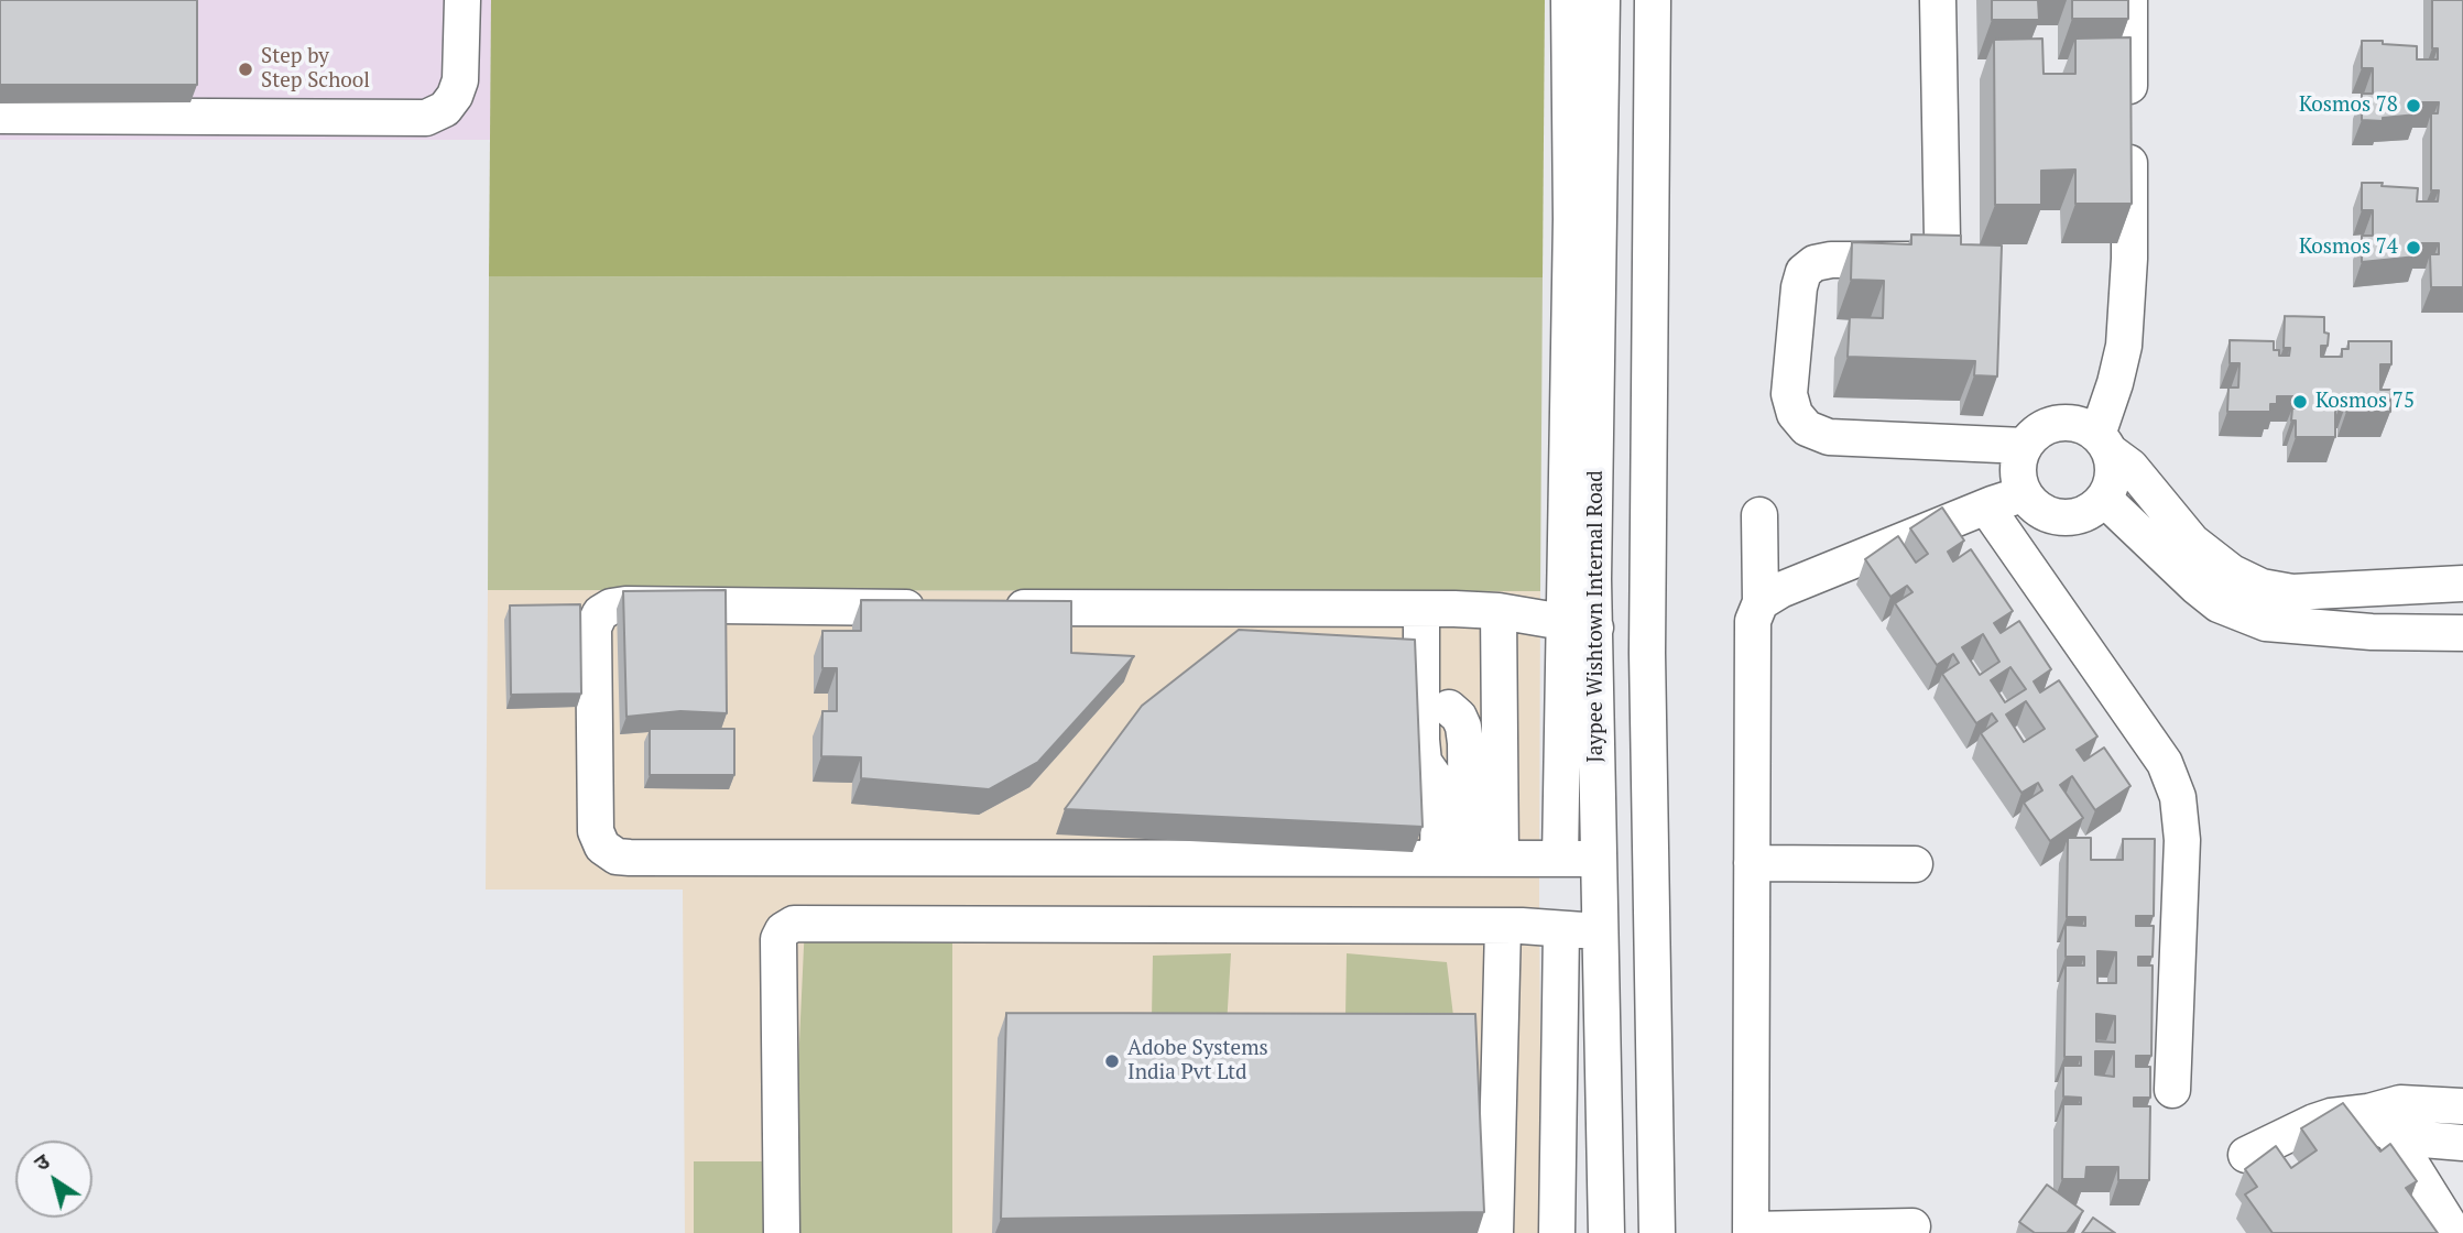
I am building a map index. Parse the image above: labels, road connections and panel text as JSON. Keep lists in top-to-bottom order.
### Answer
{
  "streets": {
    "street": ["Jaypee Wishtown Internal Road"]
  },
  "places": [
    "Step by Step School",
    "Kosmos 78",
    "Kosmos 74",
    "Kosmos 75",
    "Adobe Systems India Pvt Ltd"
  ],
  "north": "top left"
}
